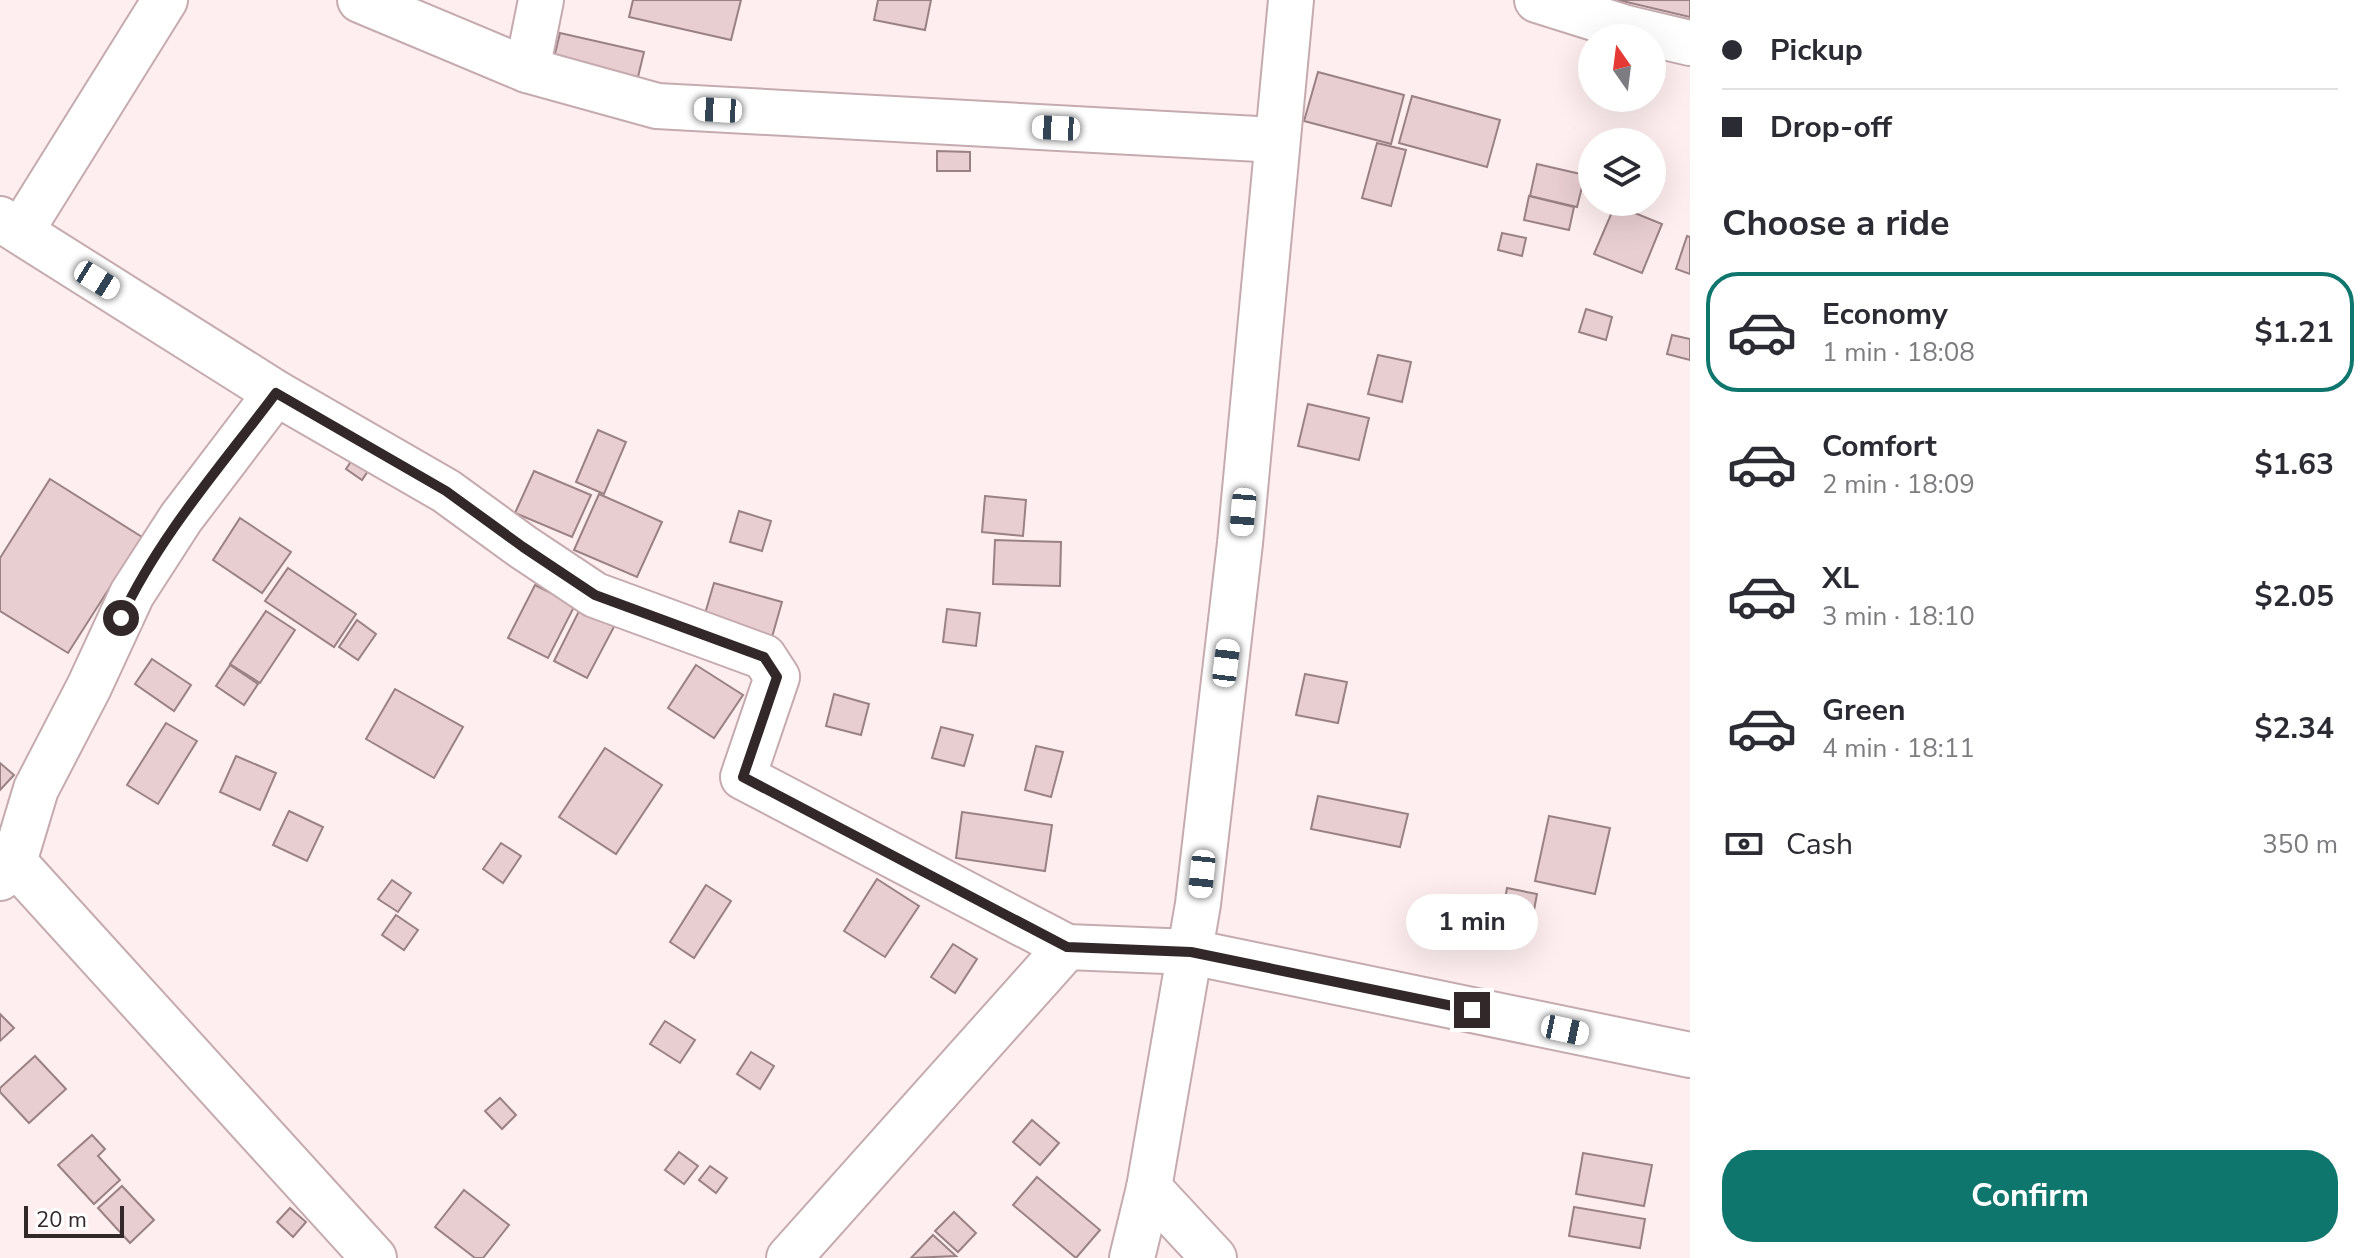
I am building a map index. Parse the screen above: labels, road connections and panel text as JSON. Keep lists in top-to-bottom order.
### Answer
{
  "scale_bar": "20 m",
  "north": "top",
  "page": {
    "banner": ["Pickup", "Drop-off"],
    "heading": "Choose a ride",
    "list": [
      {
        "name": "Economy",
        "note": "1 min · 18:08",
        "value": "$1.21"
      },
      {
        "name": "Comfort",
        "note": "2 min · 18:09",
        "value": "$1.63"
      },
      {
        "name": "XL",
        "note": "3 min · 18:10",
        "value": "$2.05"
      },
      {
        "name": "Green",
        "note": "4 min · 18:11",
        "value": "$2.34"
      }
    ],
    "pay": ["Cash", "350 m"],
    "bubble": "1 min",
    "buttons": "Confirm",
    "scale": "20 m"
  }
}
